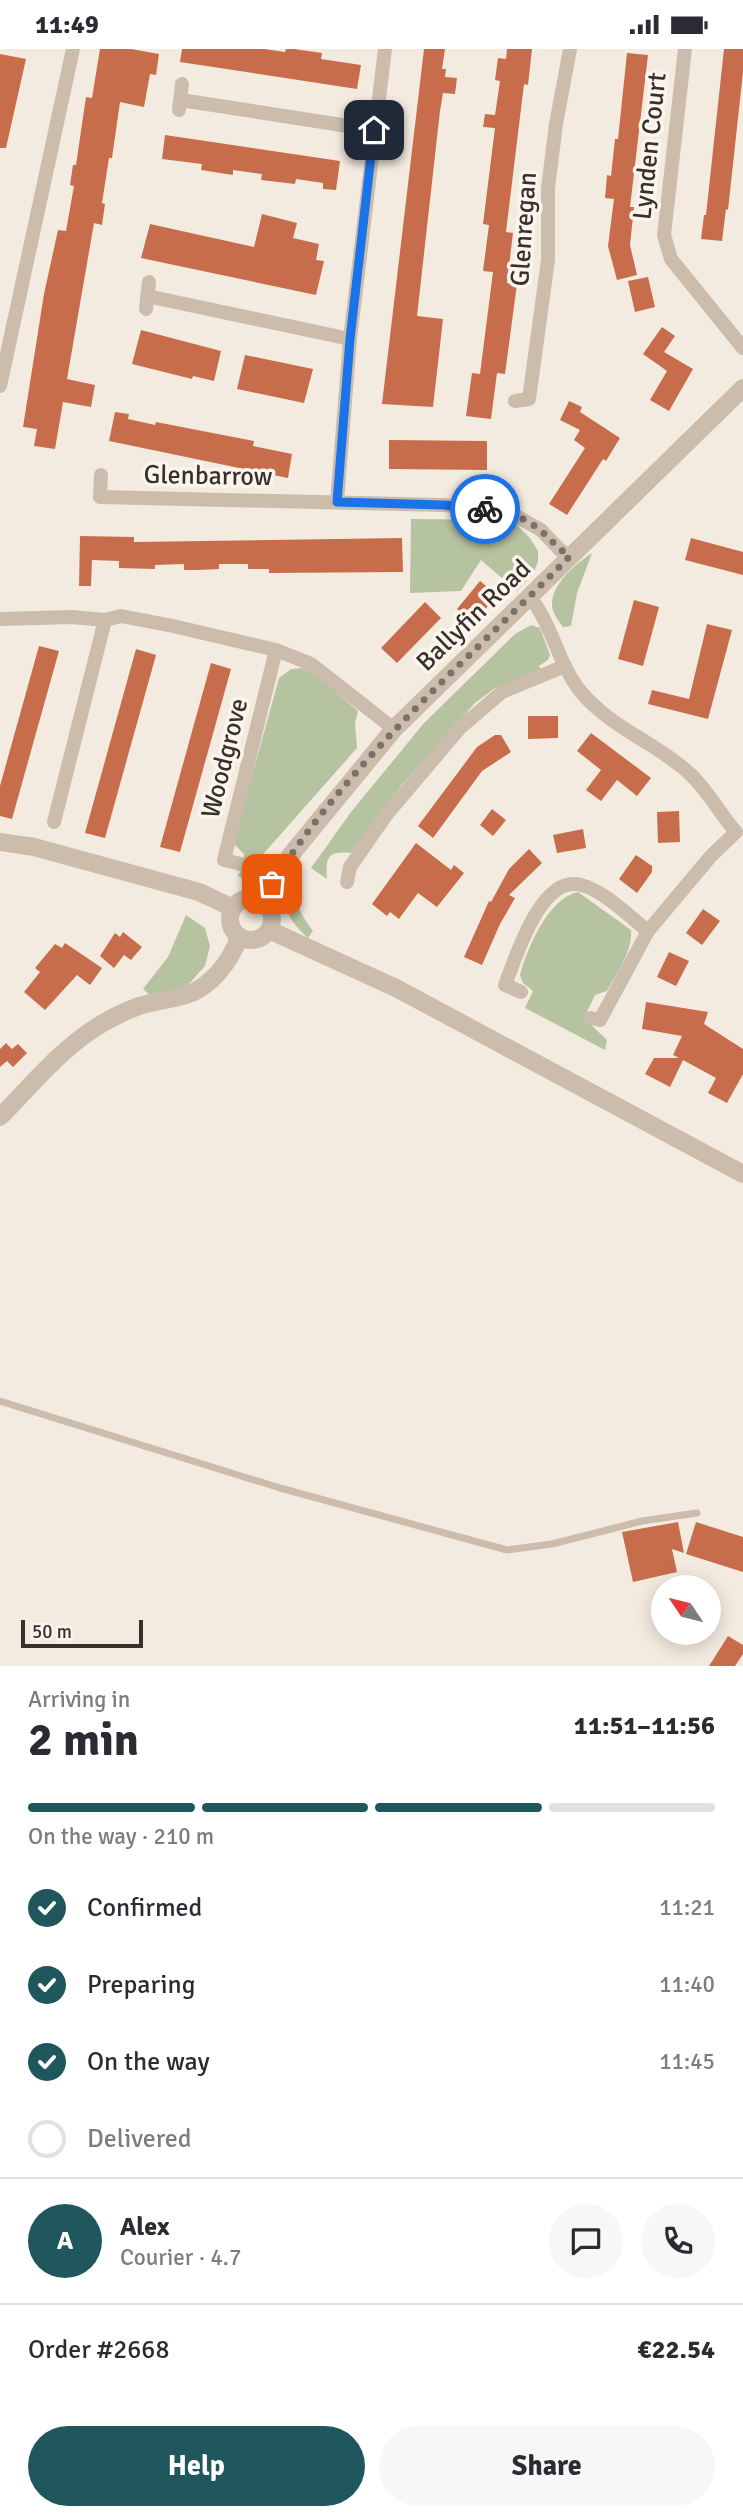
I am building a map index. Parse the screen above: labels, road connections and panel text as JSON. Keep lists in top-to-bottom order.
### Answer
{
  "streets": {
    "street": [
      "Lynden Court",
      "Glenregan",
      "Glenbarrow",
      "Ballyfin Road",
      "Woodgrove"
    ]
  },
  "crossings": [
    ["Glenbarrow", "Ballyfin Road"]
  ],
  "scale_bar": "50 m",
  "north": "top left",
  "page": {
    "status": "11:49",
    "scale": "50 m",
    "heading": ["2 min", "Arriving in", "11:51–11:56"],
    "panel": [
      "Alex",
      "Courier · 4.7",
      "Order #2668",
      "€22.54"
    ],
    "bar": "On the way · 210 m",
    "list": [
      ["Confirmed", "11:21"],
      ["Preparing", "11:40"],
      ["On the way", "11:45"],
      "Delivered"
    ],
    "round": "A",
    "buttons": ["Help", "Share"]
  }
}
